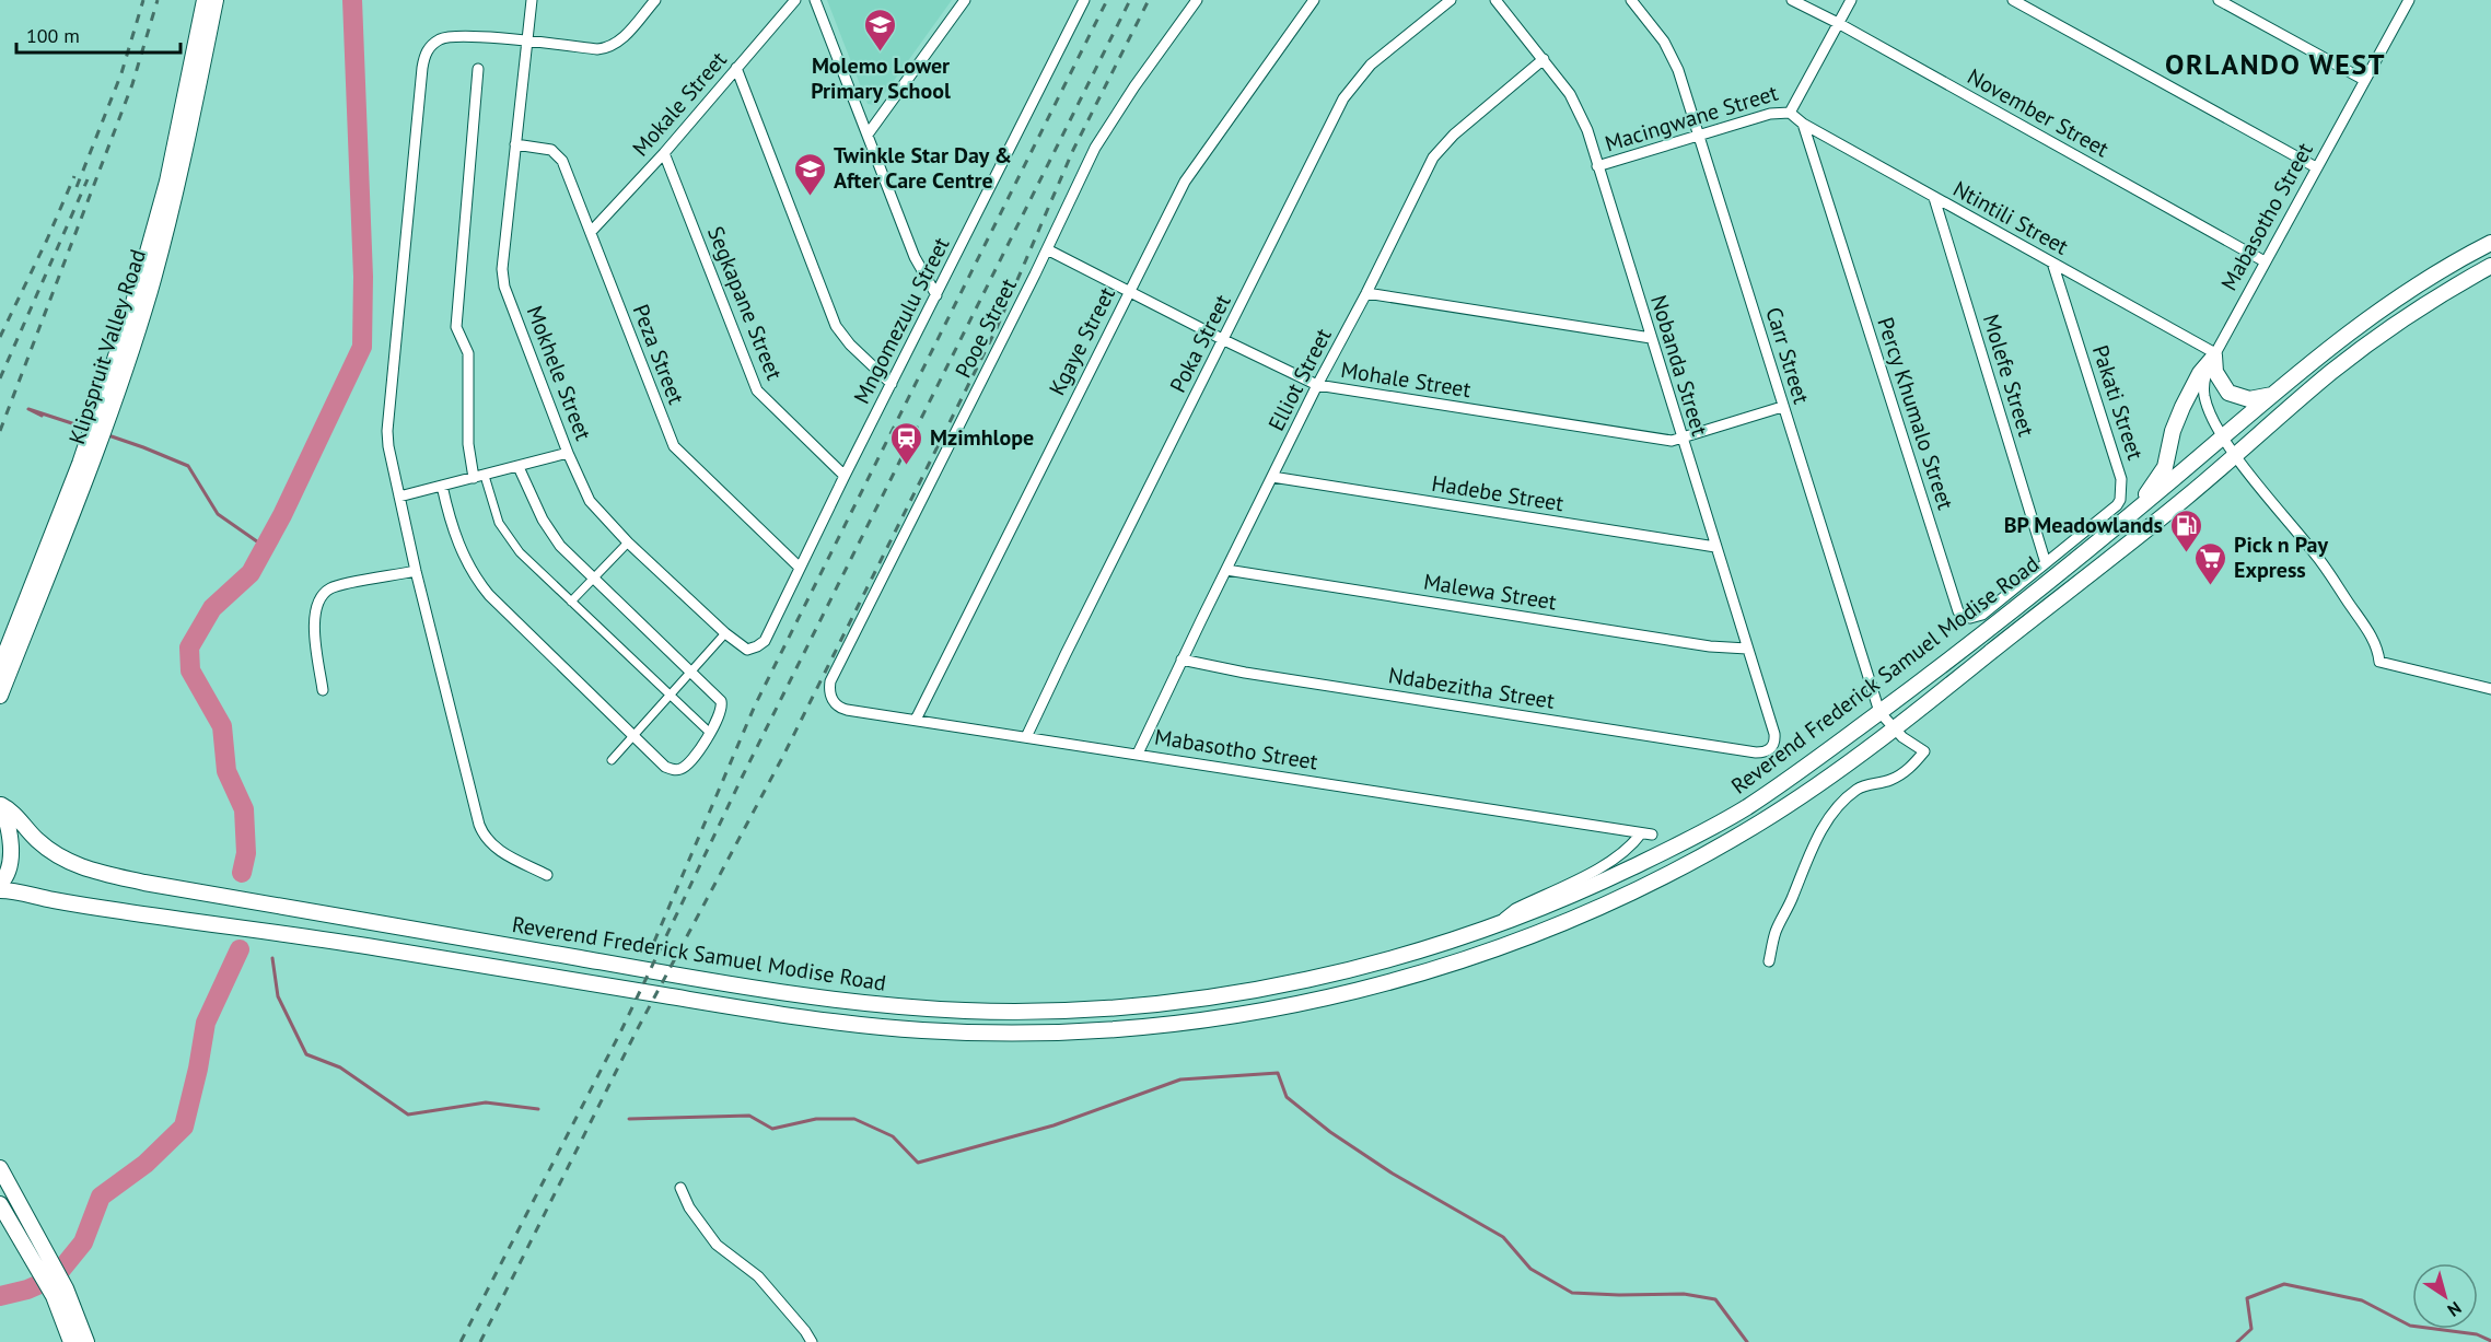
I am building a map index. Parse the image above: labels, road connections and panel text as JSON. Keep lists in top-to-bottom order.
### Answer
{
  "streets": {
    "main road": ["Klipspruit Valley Road", "Reverend Frederick Samuel Modise Road"],
    "street": [
      "Mokale Street",
      "November Street",
      "Macingwane Street",
      "Mabasotho Street",
      "Ntintili Street",
      "Segkapane Street",
      "Mngomezulu Street",
      "Pooe Street",
      "Kgaye Street",
      "Poka Street",
      "Peza Street",
      "Carr Street",
      "Nobanda Street",
      "Mokhele Street",
      "Molefe Street",
      "Elliot Street",
      "Mohale Street",
      "Pakati Street",
      "Percy Khumalo Street",
      "Hadebe Street",
      "Malewa Street",
      "Ndabezitha Street"
    ]
  },
  "crossings": [
    ["Mokale Street", "Segkapane Street"],
    ["Mokale Street", "Peza Street"],
    ["November Street", "Macingwane Street"],
    ["November Street", "Mabasotho Street"],
    ["Macingwane Street", "Ntintili Street"],
    ["Macingwane Street", "Carr Street"],
    ["Macingwane Street", "Nobanda Street"],
    ["Mabasotho Street", "Ntintili Street"],
    ["Mabasotho Street", "Pooe Street"],
    ["Mabasotho Street", "Kgaye Street"],
    ["Mabasotho Street", "Poka Street"],
    ["Mabasotho Street", "Elliot Street"],
    ["Mabasotho Street", "Reverend Frederick Samuel Modise Road"],
    ["Ntintili Street", "Molefe Street"],
    ["Ntintili Street", "Pakati Street"],
    ["Ntintili Street", "Percy Khumalo Street"],
    ["Segkapane Street", "Mngomezulu Street"],
    ["Mngomezulu Street", "Peza Street"],
    ["Mngomezulu Street", "Mokhele Street"],
    ["Pooe Street", "Mohale Street"],
    ["Kgaye Street", "Mohale Street"],
    ["Poka Street", "Mohale Street"],
    ["Peza Street", "Mokhele Street"],
    ["Carr Street", "Mohale Street"],
    ["Carr Street", "Reverend Frederick Samuel Modise Road"],
    ["Nobanda Street", "Elliot Street"],
    ["Nobanda Street", "Mohale Street"],
    ["Nobanda Street", "Hadebe Street"],
    ["Nobanda Street", "Malewa Street"],
    ["Nobanda Street", "Ndabezitha Street"],
    ["Molefe Street", "Pakati Street"],
    ["Molefe Street", "Percy Khumalo Street"],
    ["Elliot Street", "Mohale Street"],
    ["Elliot Street", "Hadebe Street"],
    ["Elliot Street", "Malewa Street"],
    ["Elliot Street", "Ndabezitha Street"],
    ["Pakati Street", "Percy Khumalo Street"]
  ],
  "districts": ["ORLANDO WEST"],
  "places": {
    "school or university": ["Molemo Lower Primary School", "Twinkle Star Day & After Care Centre"],
    "station": ["Mzimhlope"],
    "fuel station": ["BP Meadowlands"],
    "supermarket": ["Pick n Pay Express"]
  },
  "scale_bar": "100 m",
  "north": "bottom right"
}
